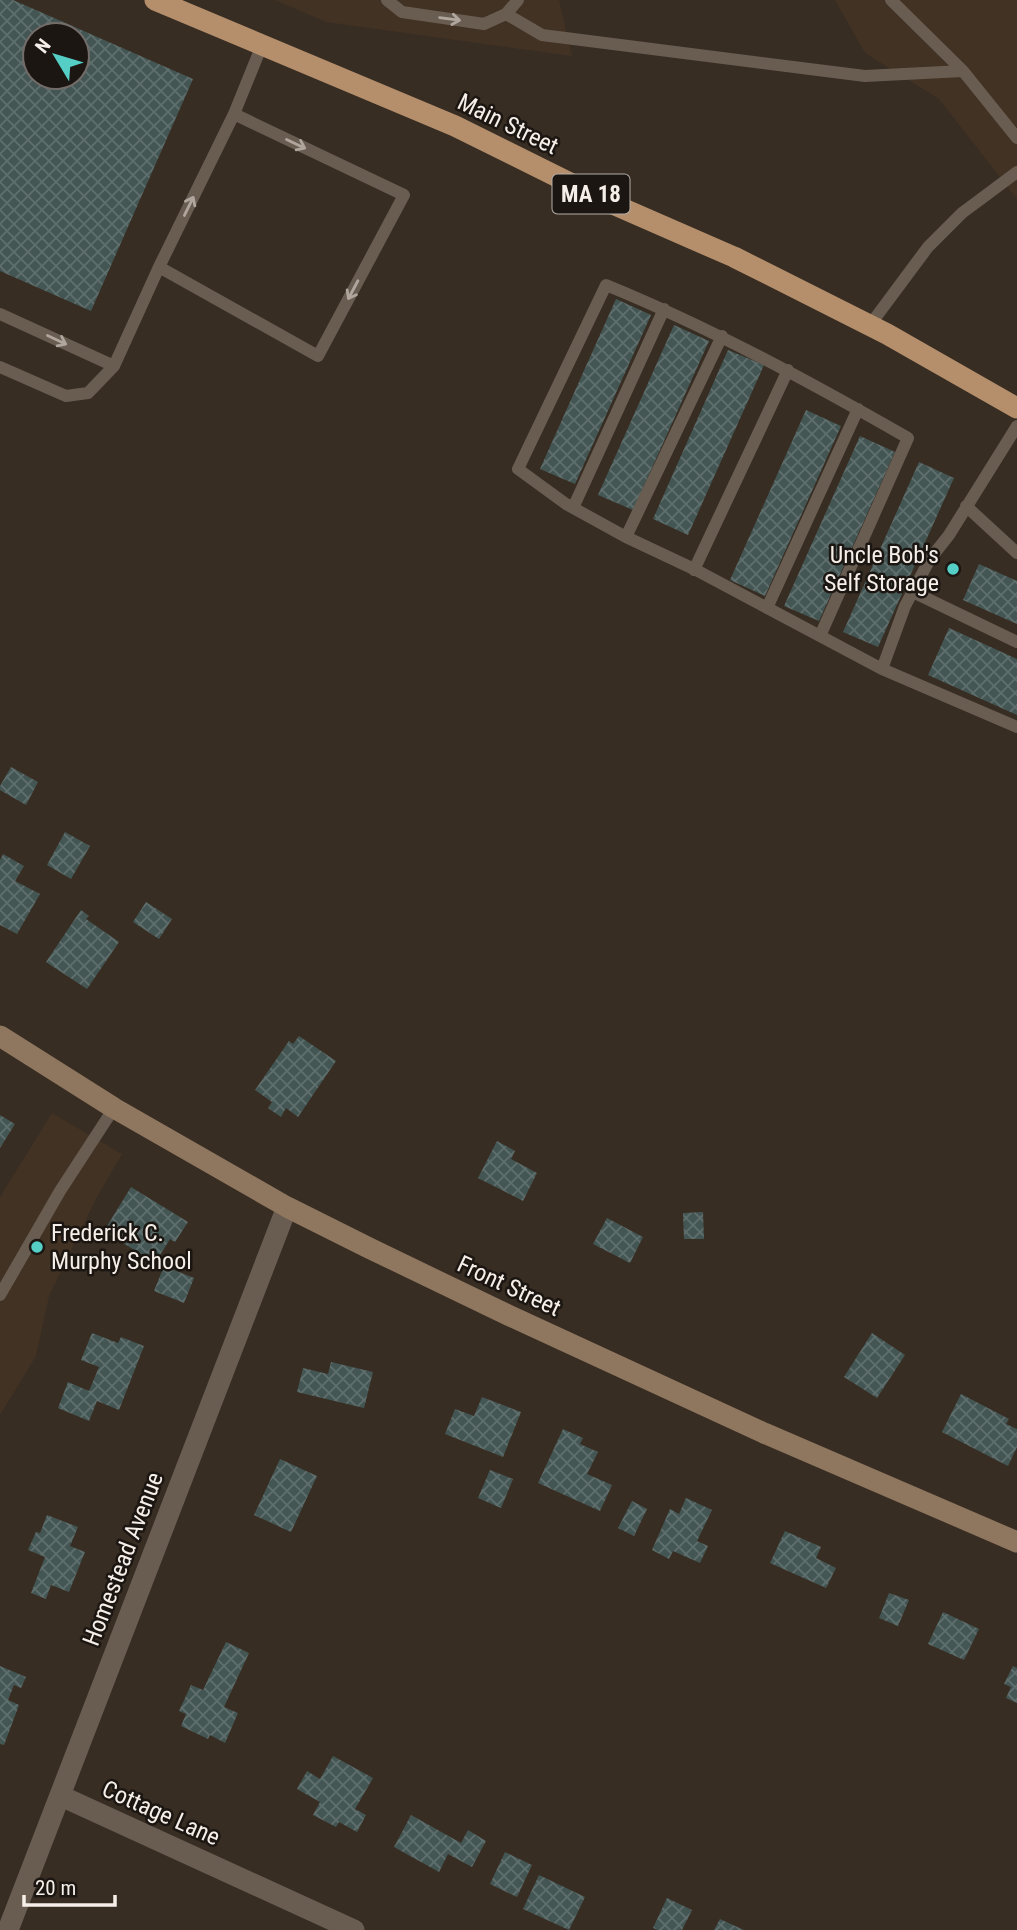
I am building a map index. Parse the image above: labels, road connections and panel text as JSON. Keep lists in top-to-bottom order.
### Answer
{
  "streets": {
    "main road": ["Main Street", "MA 18"],
    "street": ["Front Street", "Homestead Avenue", "Cottage Lane"]
  },
  "crossings": [
    ["Front Street", "Homestead Avenue"],
    ["Homestead Avenue", "Cottage Lane"]
  ],
  "places": ["Uncle Bob's Self Storage", "Frederick C. Murphy School"],
  "scale_bar": "20 m",
  "north": "top left"
}
